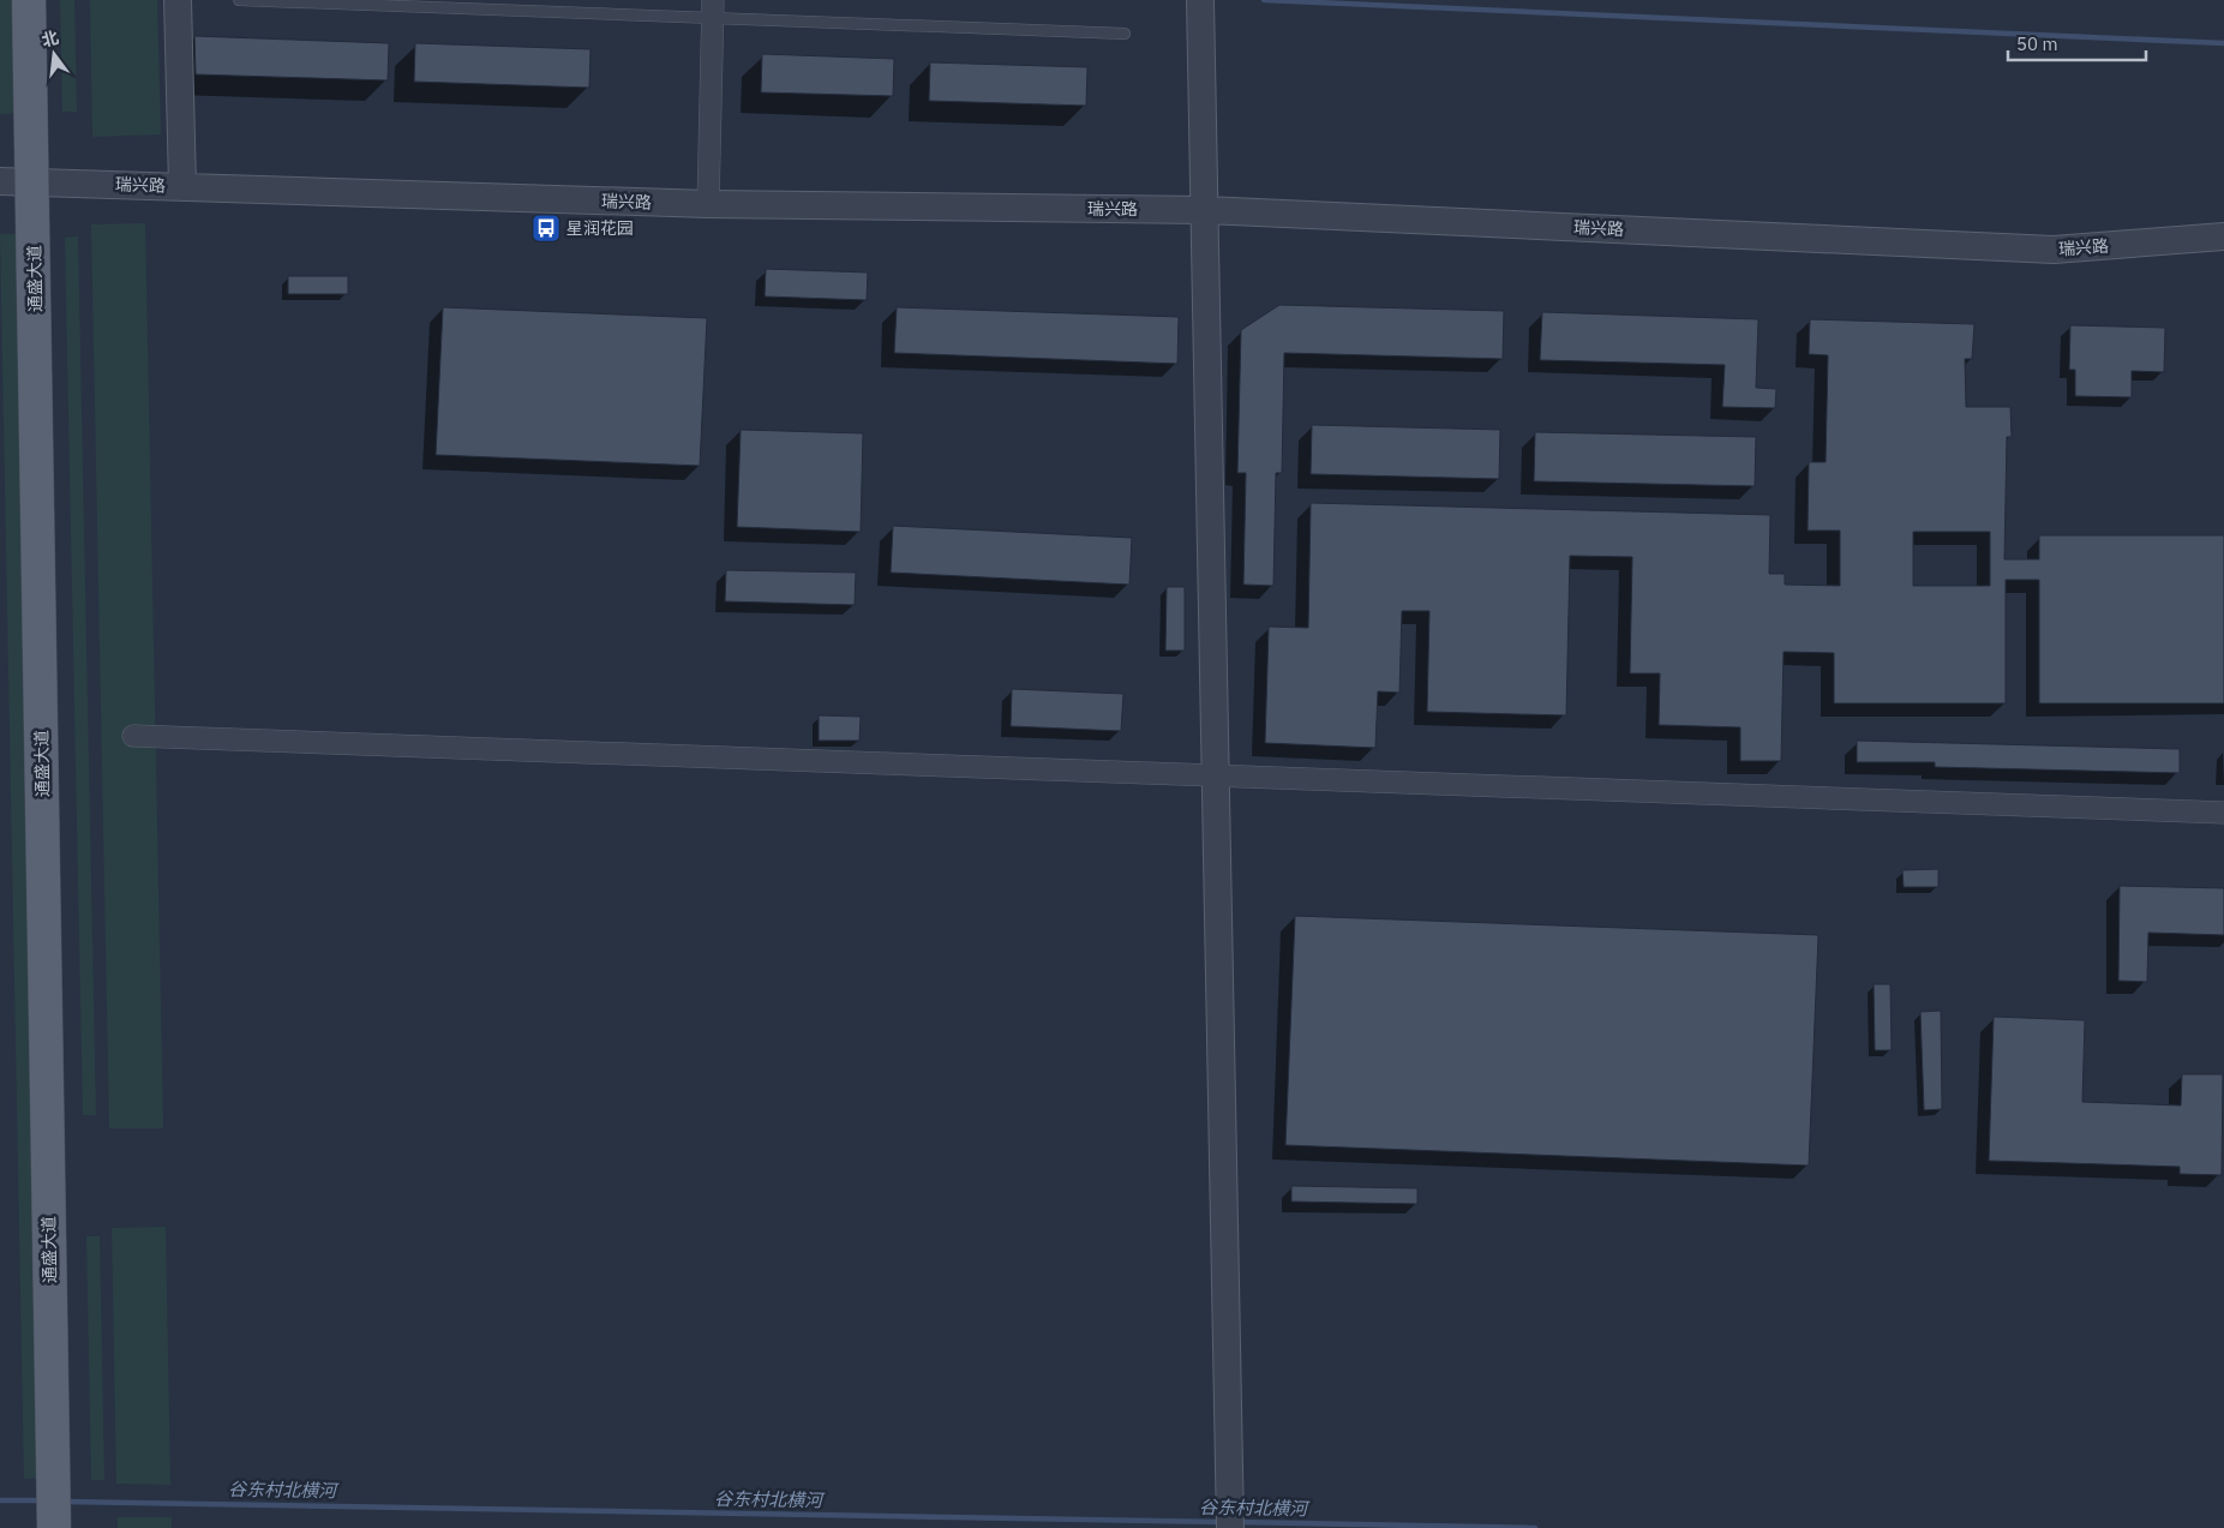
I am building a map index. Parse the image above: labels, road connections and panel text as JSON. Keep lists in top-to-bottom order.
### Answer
{
  "streets": {
    "main road": ["通盛大道"],
    "street": ["瑞兴路"]
  },
  "crossings": [
    ["瑞兴路", "通盛大道"]
  ],
  "water": ["谷东村北横河"],
  "places": {
    "bus stop": ["星润花园"]
  },
  "scale_bar": "50 m",
  "north": "top"
}
